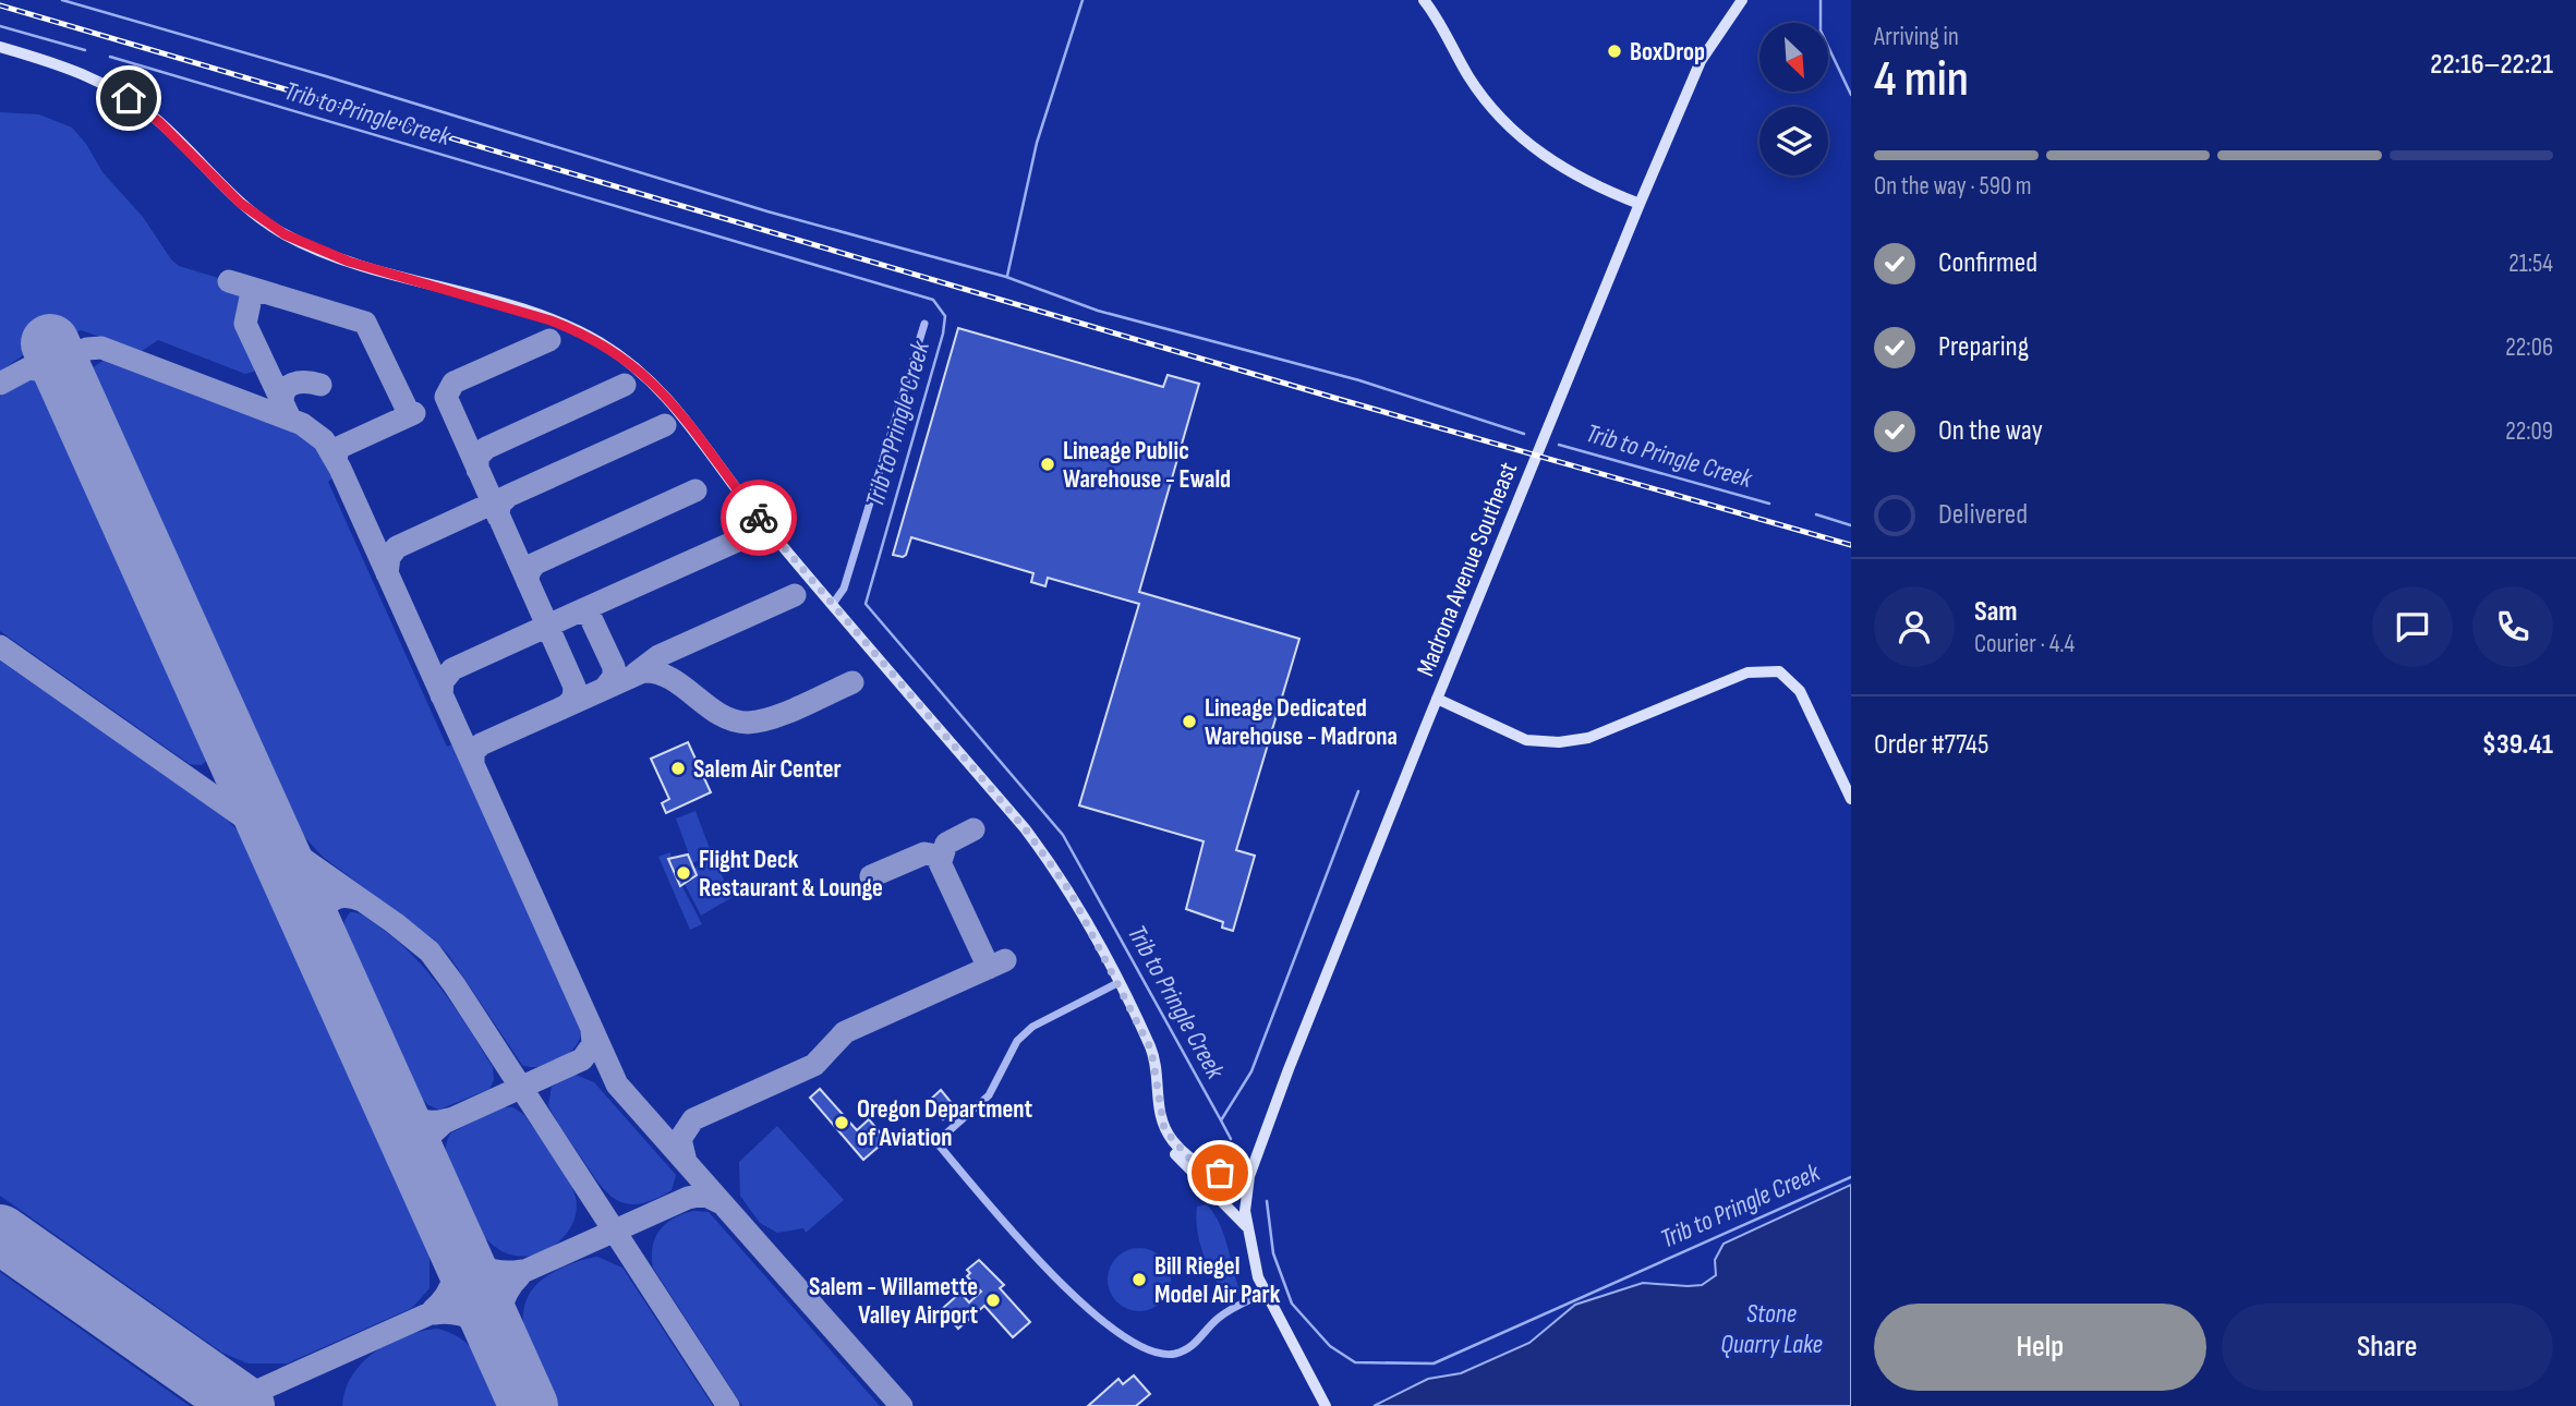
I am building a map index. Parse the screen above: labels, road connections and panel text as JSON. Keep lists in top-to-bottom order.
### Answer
{
  "streets": {
    "street": ["Madrona Avenue Southeast"]
  },
  "water": ["Trib to Pringle Creek", "Stone Quarry Lake"],
  "places": [
    "BoxDrop",
    "Lineage Public Warehouse - Ewald",
    "Lineage Dedicated Warehouse - Madrona",
    "Salem Air Center",
    "Flight Deck Restaurant & Lounge",
    "Oregon Department of Aviation",
    "Bill Riegel Model Air Park",
    "Salem - Willamette Valley Airport"
  ],
  "north": "bottom right",
  "page": {
    "heading": ["4 min", "Arriving in", "22:16–22:21"],
    "panel": [
      "Sam",
      "Courier · 4.4",
      "Order #7745",
      "$39.41"
    ],
    "bar": "On the way · 590 m",
    "list": [
      ["Confirmed", "21:54"],
      ["Preparing", "22:06"],
      ["On the way", "22:09"],
      "Delivered"
    ],
    "buttons": ["Help", "Share"]
  }
}
